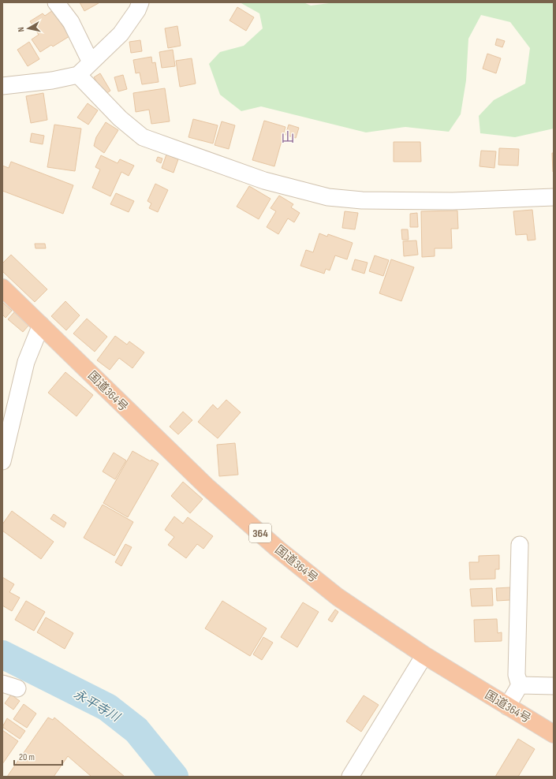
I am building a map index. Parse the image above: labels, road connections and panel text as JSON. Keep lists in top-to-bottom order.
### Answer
{
  "streets": {
    "highway": ["国道364号", "364"]
  },
  "districts": ["山"],
  "water": ["永平寺川"],
  "scale_bar": "20 m",
  "north": "left"
}
